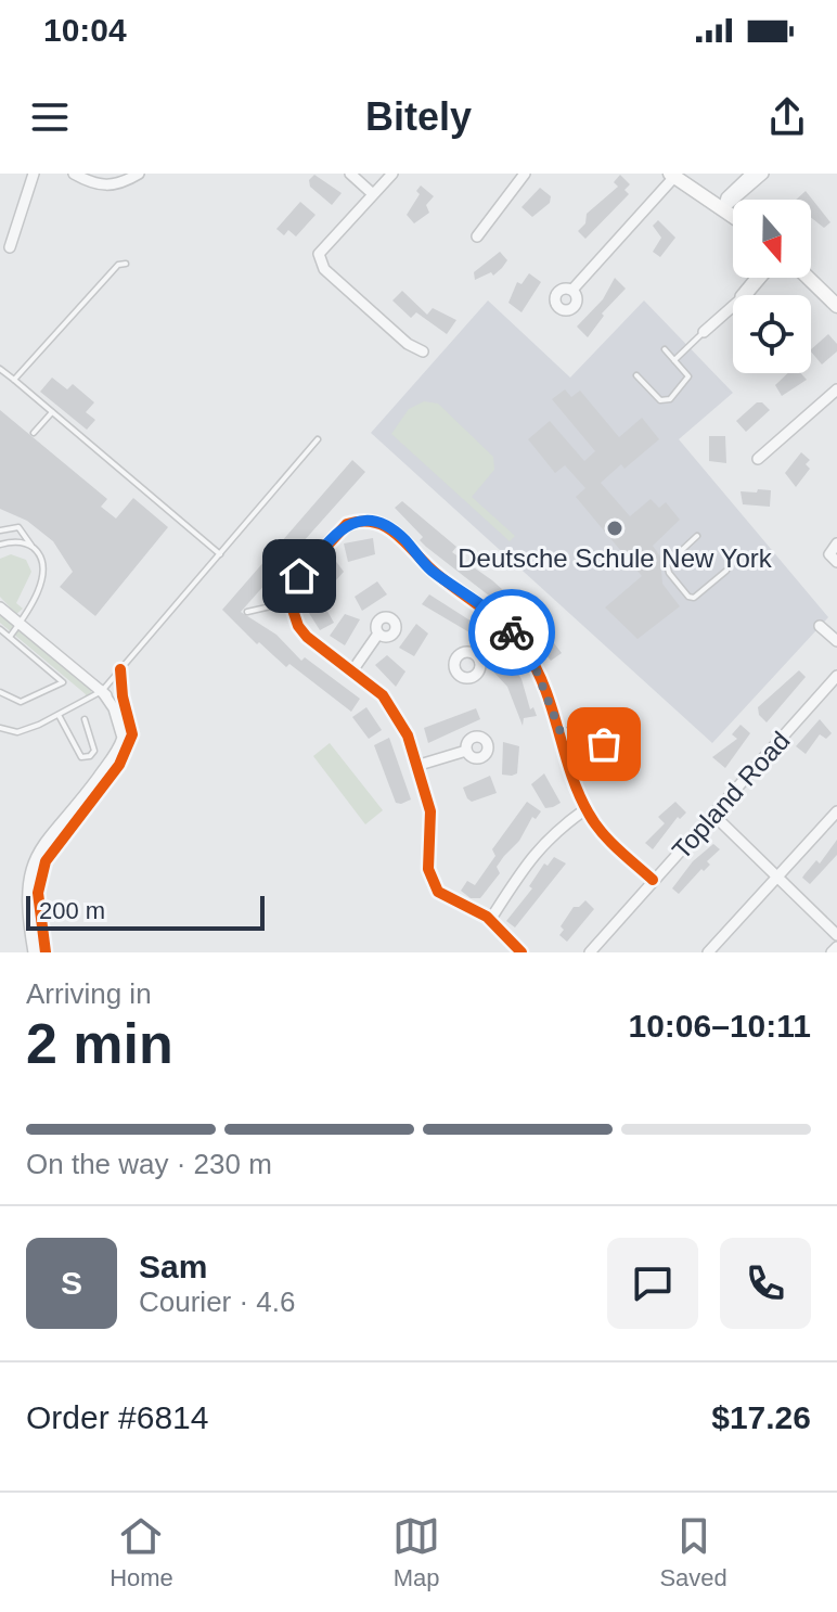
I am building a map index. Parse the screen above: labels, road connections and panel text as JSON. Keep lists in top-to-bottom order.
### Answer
{
  "streets": {
    "street": ["Topland Road"]
  },
  "places": ["Deutsche Schule New York"],
  "scale_bar": "200 m",
  "north": "bottom",
  "page": {
    "status": "10:04",
    "header": "Bitely",
    "scale": "200 m",
    "heading": ["2 min", "Arriving in", "10:06–10:11"],
    "panel": [
      "Sam",
      "Courier · 4.6",
      "Order #6814",
      "$17.26"
    ],
    "bar": "On the way · 230 m",
    "round": "S",
    "tabs": ["Home", "Map", "Saved"]
  }
}
